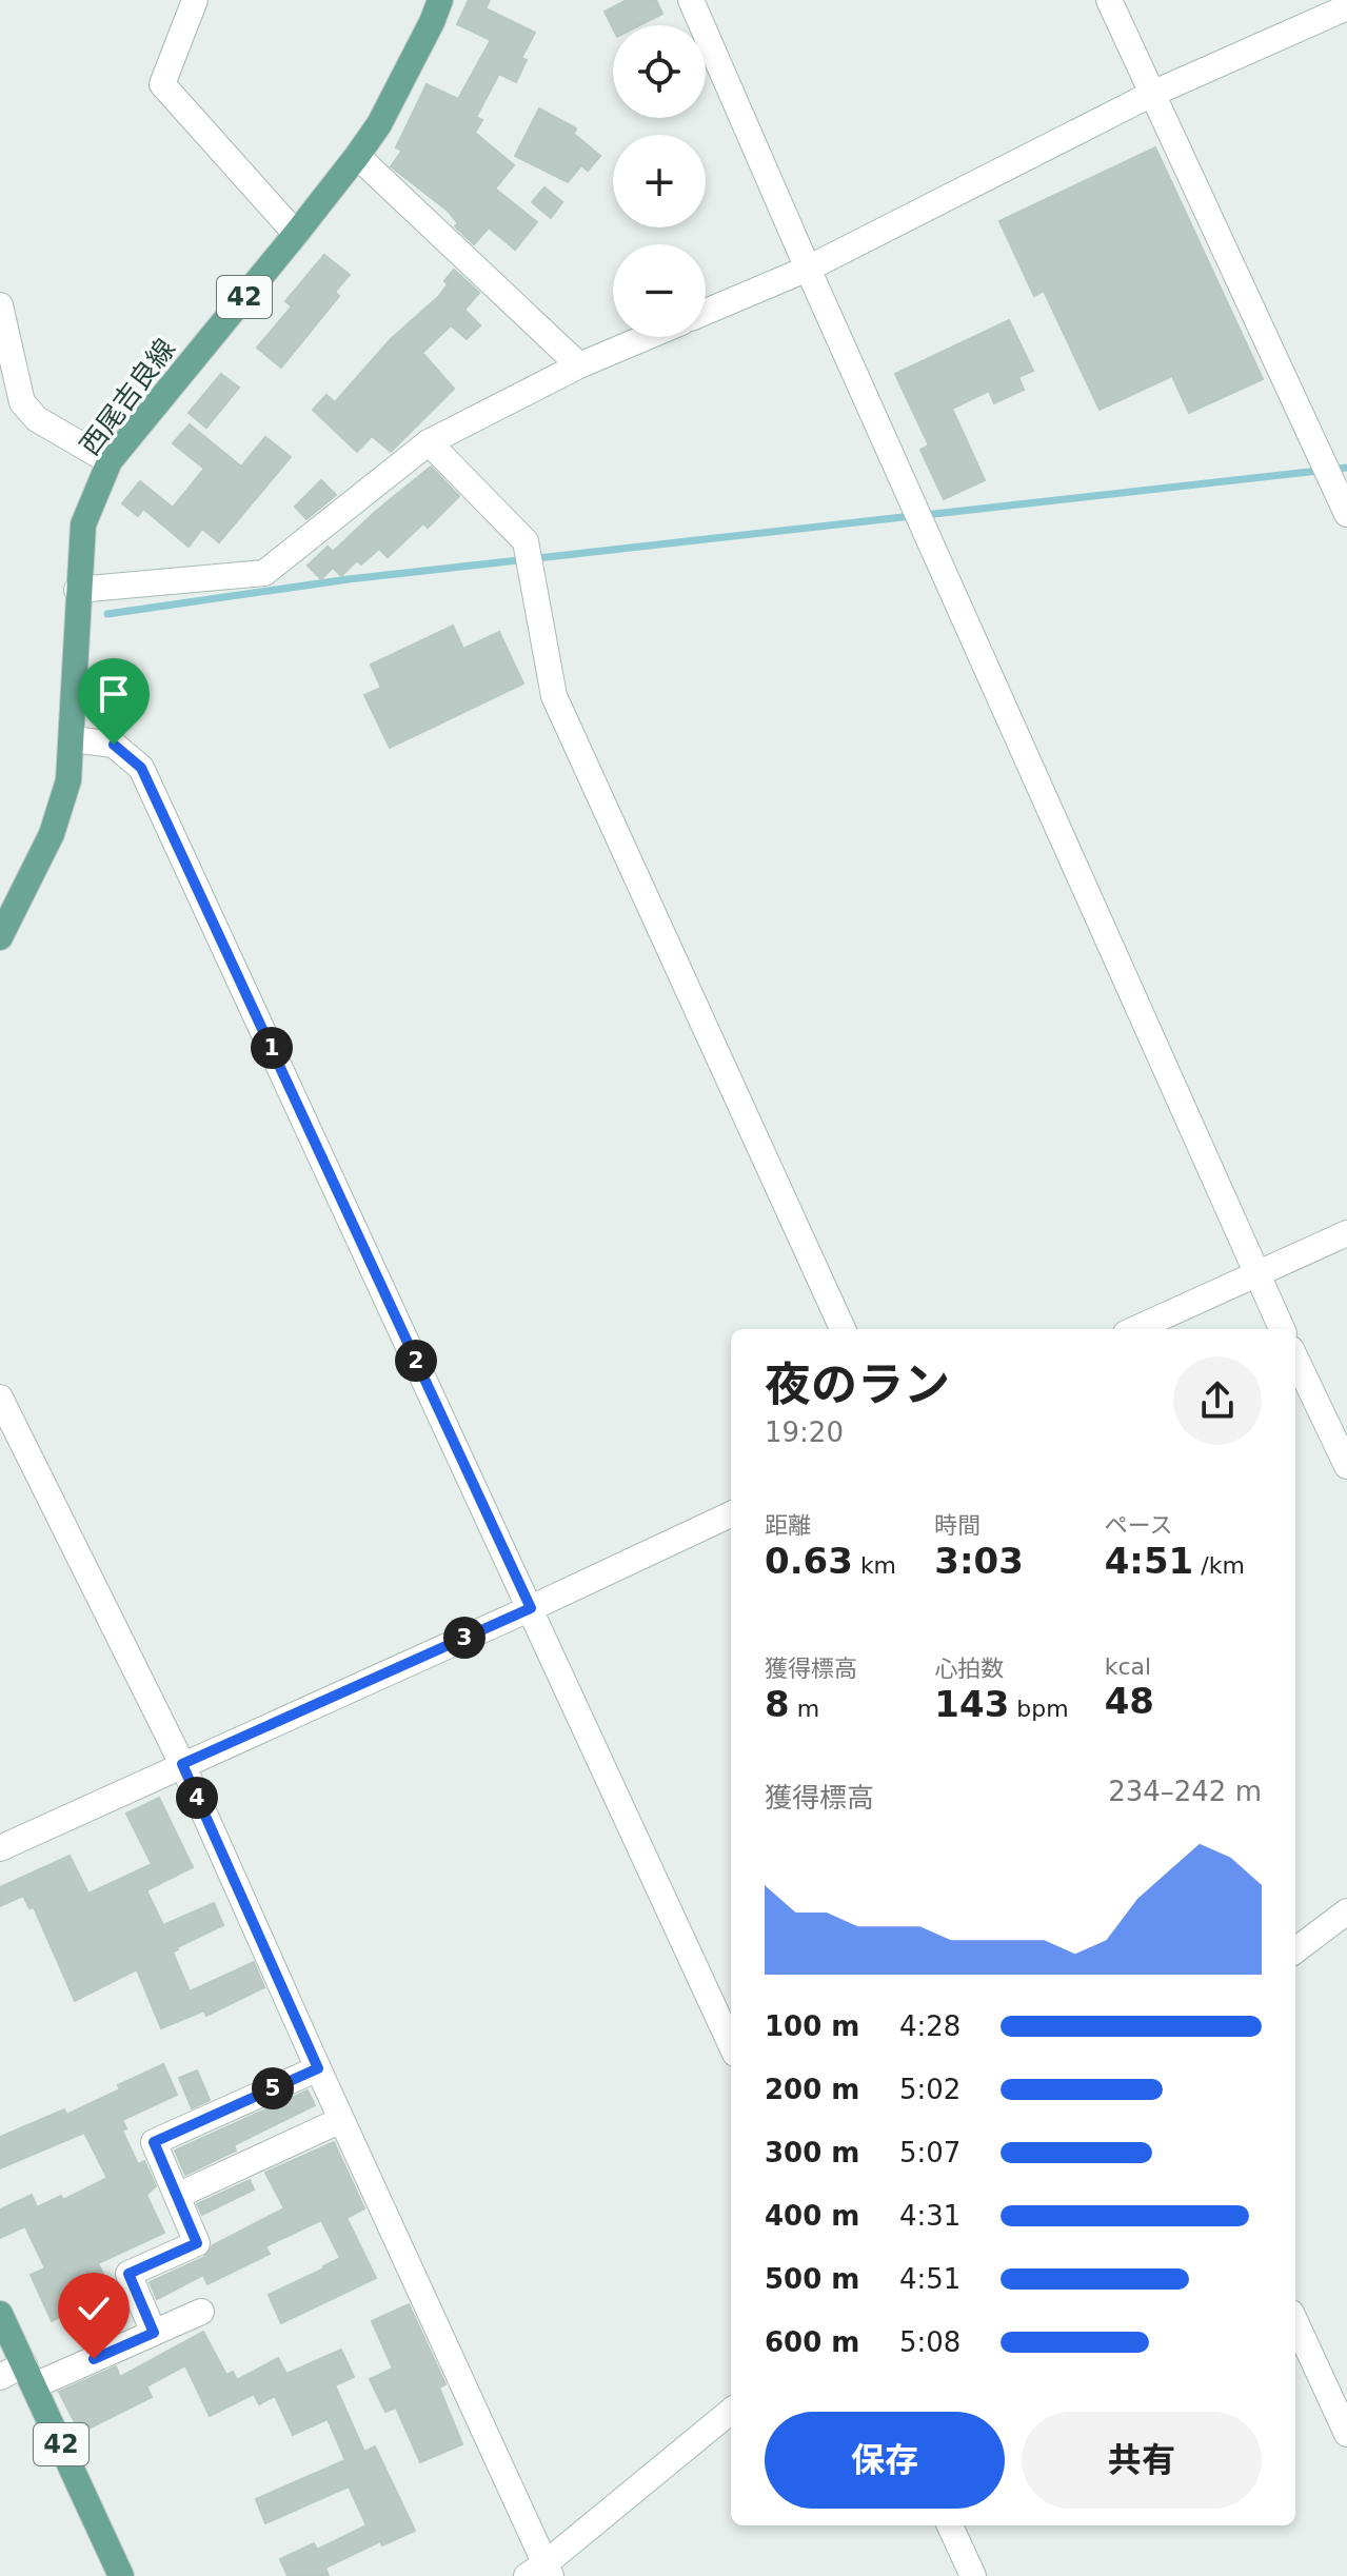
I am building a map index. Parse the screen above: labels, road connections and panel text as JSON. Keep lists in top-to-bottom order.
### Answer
{
  "streets": {
    "main road": ["42", "西尾吉良線"]
  },
  "page": {
    "map_buttons": ["+", "−"],
    "pins": [
      "1",
      "2",
      "3",
      "4",
      "5"
    ],
    "heading": ["夜のラン", "19:20"],
    "stats": [
      ["距離", "0.63 km"],
      ["時間", "3:03"],
      ["ペース", "4:51 /km"],
      ["獲得標高", "8 m"],
      ["心拍数", "143 bpm"],
      ["kcal", "48"]
    ],
    "chart": ["獲得標高", "234–242 m"],
    "list": [
      {
        "name": "100 m",
        "note": "4:28"
      },
      {
        "name": "200 m",
        "note": "5:02"
      },
      {
        "name": "300 m",
        "note": "5:07"
      },
      {
        "name": "400 m",
        "note": "4:31"
      },
      {
        "name": "500 m",
        "note": "4:51"
      },
      {
        "name": "600 m",
        "note": "5:08"
      }
    ],
    "buttons": ["保存", "共有"]
  }
}
